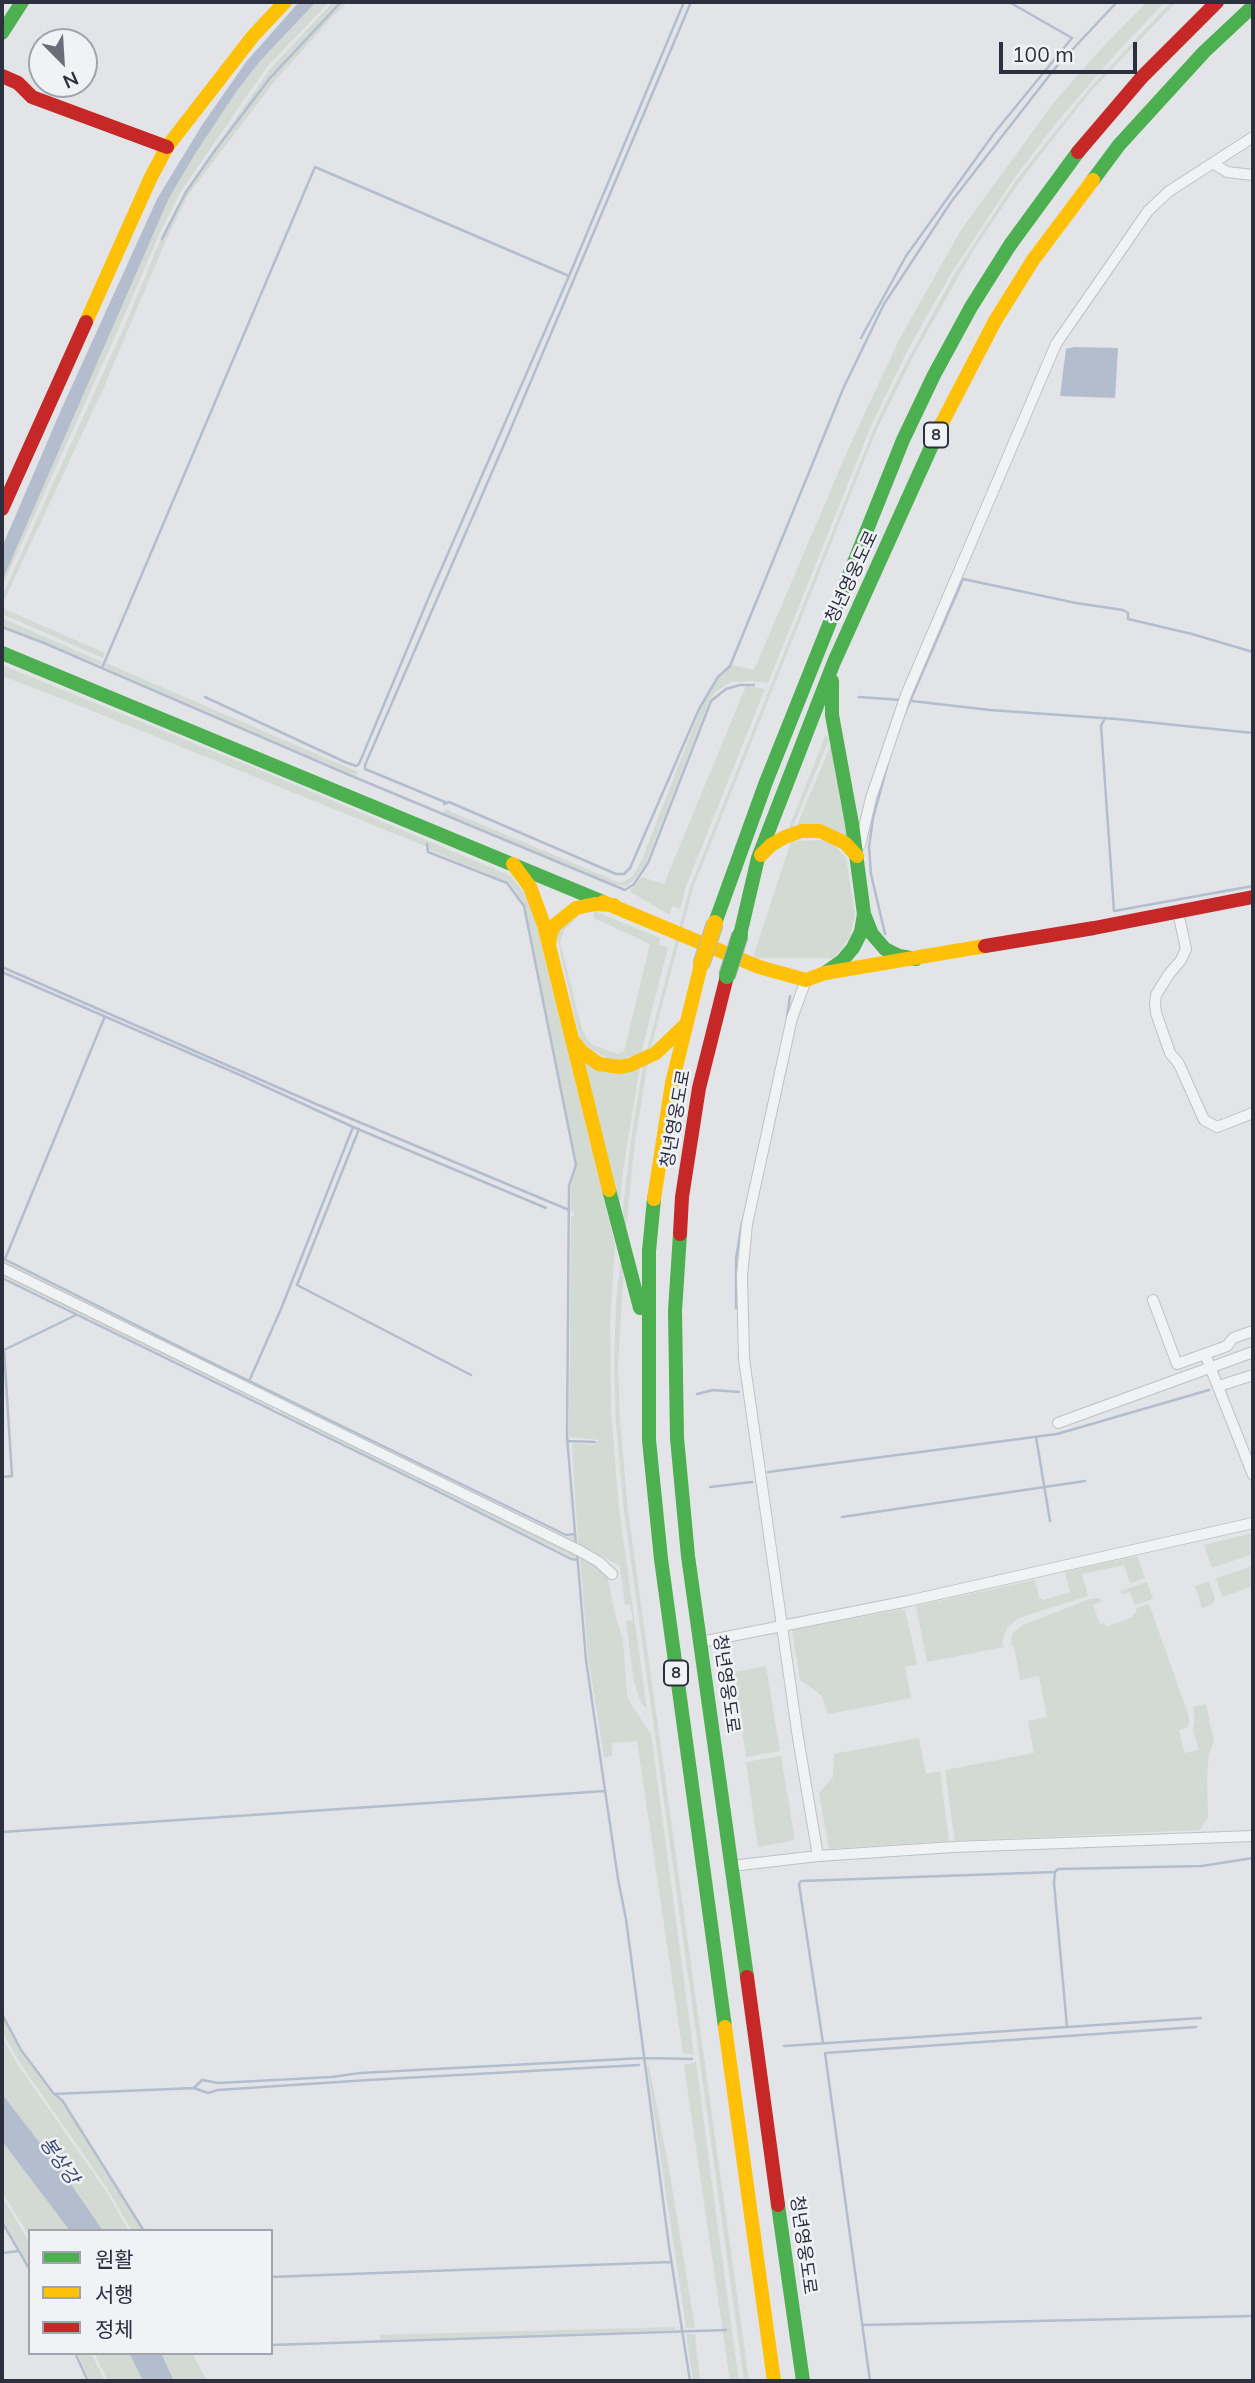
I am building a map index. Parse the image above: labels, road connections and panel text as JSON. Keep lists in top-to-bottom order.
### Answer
{
  "streets": {
    "main road": ["8", "청년영웅도로"]
  },
  "water": ["봉상강"],
  "legend": ["원활", "서행", "정체"],
  "scale_bar": "100 m",
  "north": "bottom right"
}
